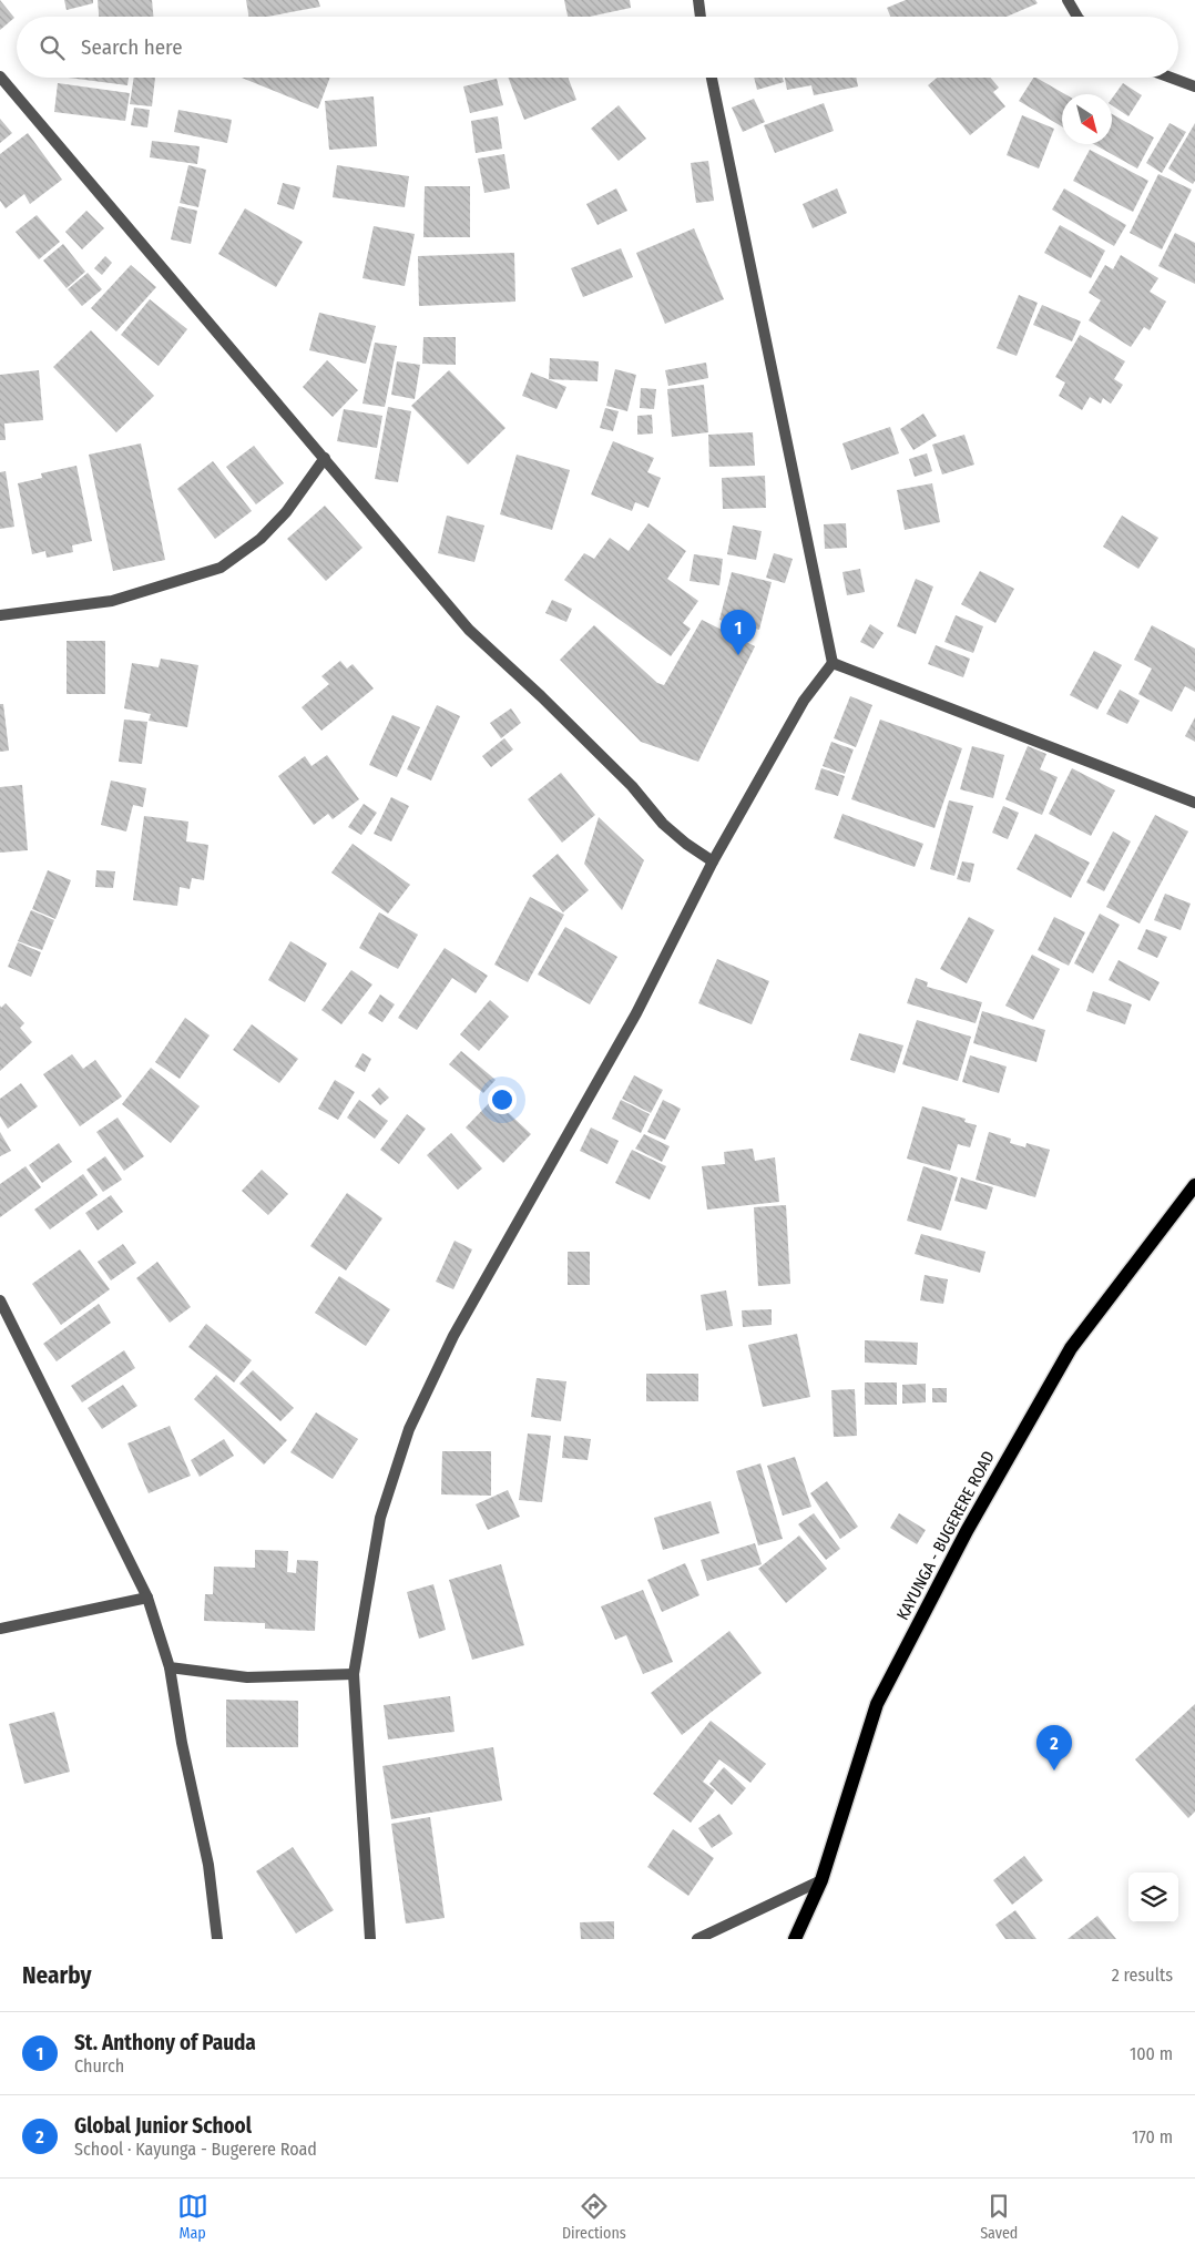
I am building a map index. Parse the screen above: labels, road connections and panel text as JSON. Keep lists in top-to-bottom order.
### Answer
{
  "streets": {
    "main road": ["KAYUNGA - BUGERERE ROAD"]
  },
  "north": "bottom right",
  "page": {
    "search": "Search here",
    "pins": ["1", "2"],
    "heading": ["Nearby", "2 results"],
    "list": [
      {
        "mark": "1",
        "name": "St. Anthony of Pauda",
        "note": "Church",
        "value": "100 m"
      },
      {
        "mark": "2",
        "name": "Global Junior School",
        "note": "School · Kayunga - Bugerere Road",
        "value": "170 m"
      }
    ],
    "nav": ["Map", "Directions", "Saved"]
  }
}
